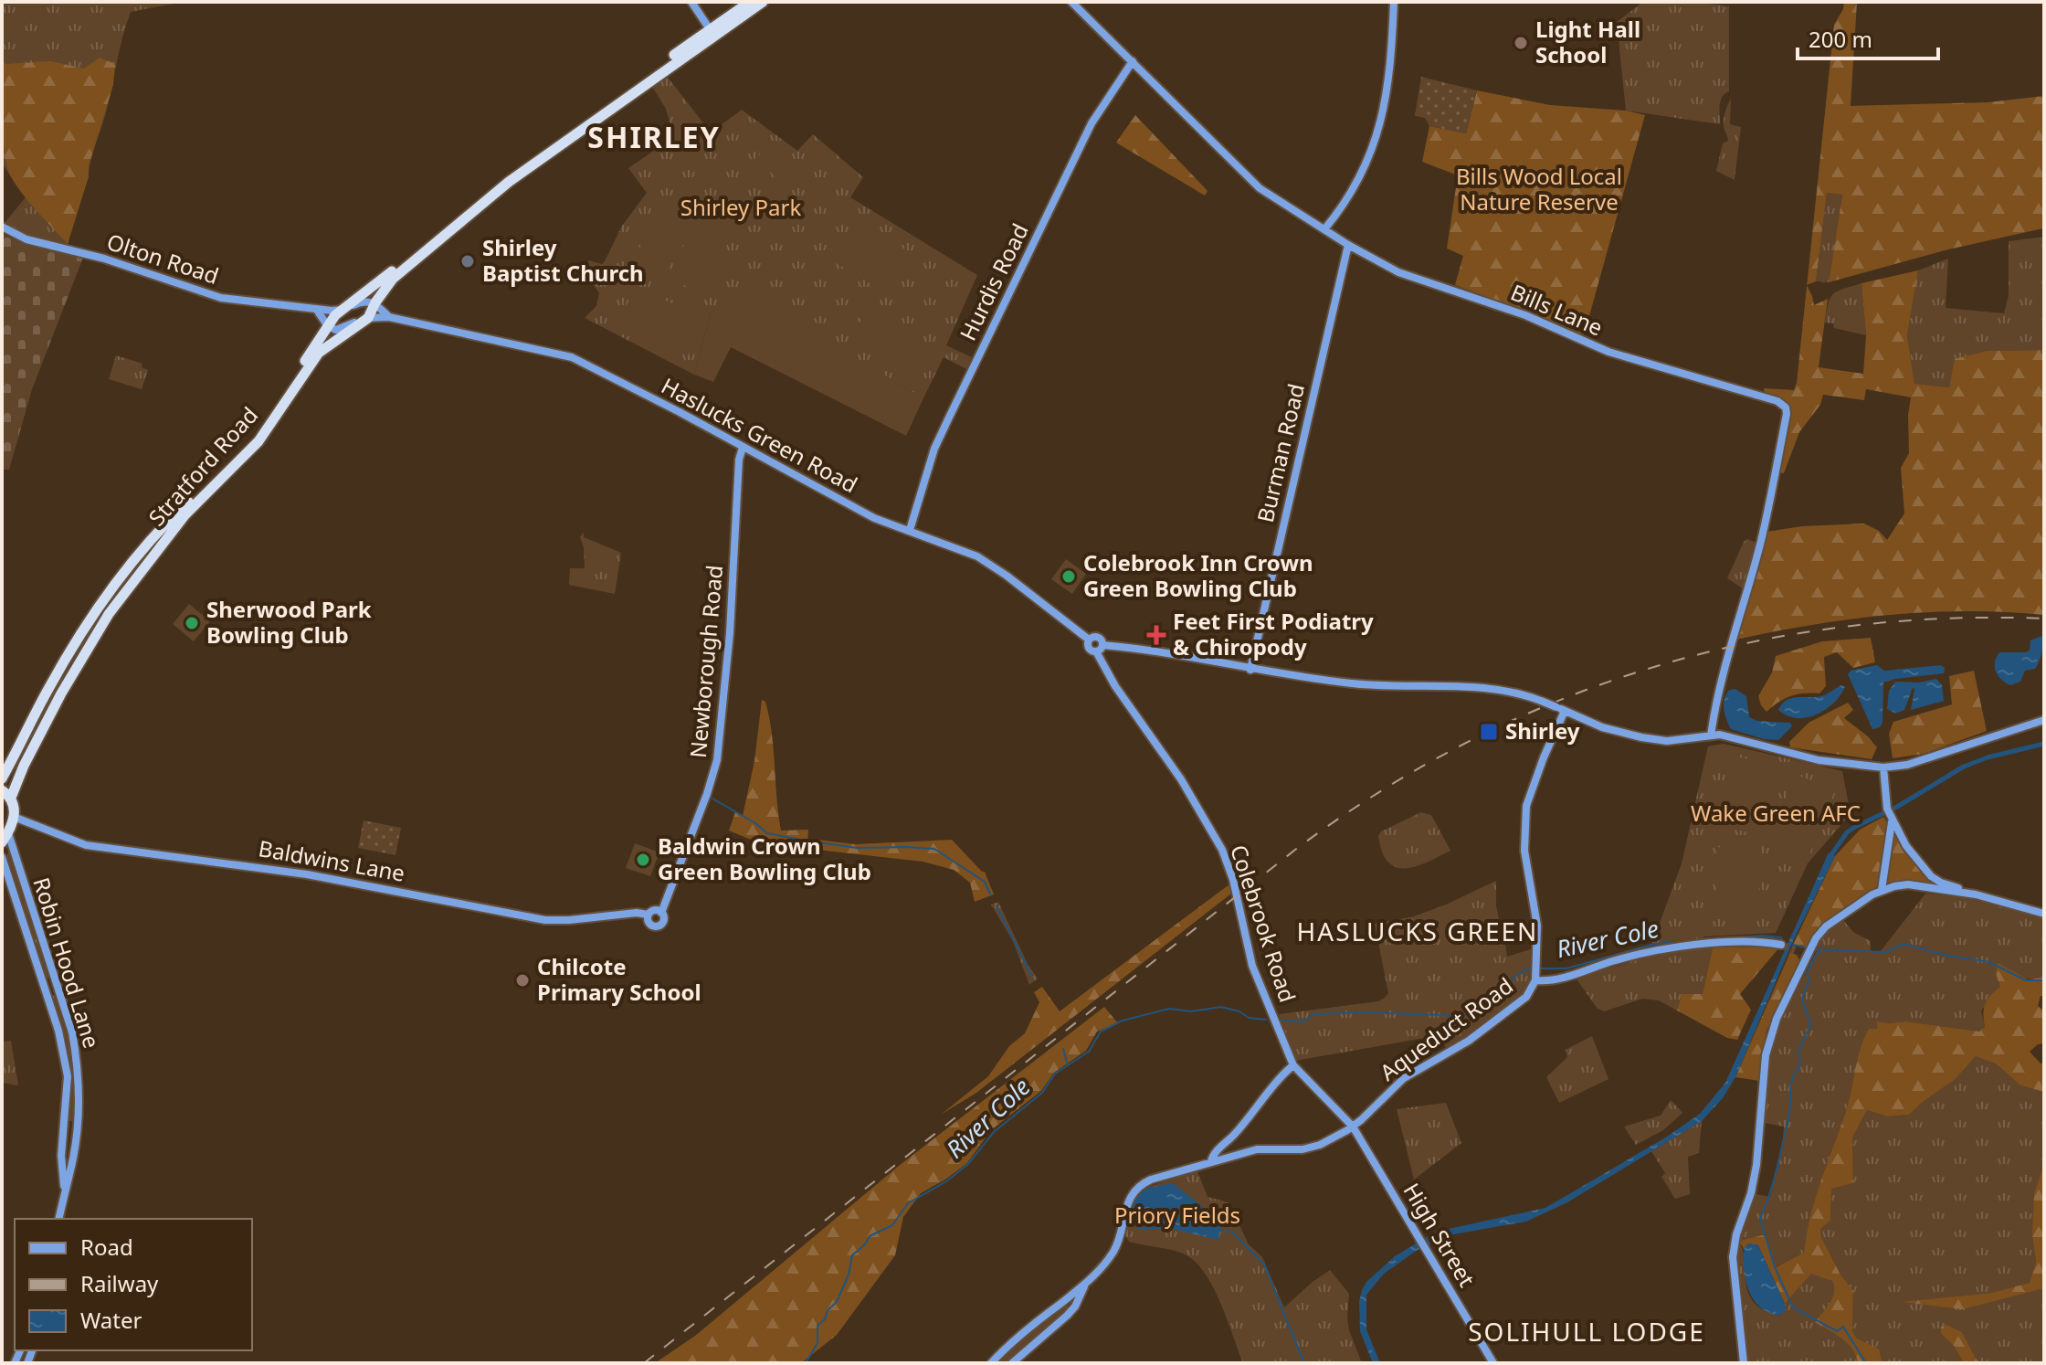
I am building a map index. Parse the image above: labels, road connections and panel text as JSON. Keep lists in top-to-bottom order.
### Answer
{
  "streets": {
    "highway": ["Stratford Road"],
    "street": [
      "Olton Road",
      "Hurdis Road",
      "Bills Lane",
      "Haslucks Green Road",
      "Burman Road",
      "Newborough Road",
      "Baldwins Lane",
      "Colebrook Road",
      "Robin Hood Lane",
      "Aqueduct Road",
      "High Street"
    ]
  },
  "crossings": [
    ["Olton Road", "Stratford Road"],
    ["Hurdis Road", "Bills Lane"],
    ["Hurdis Road", "Haslucks Green Road"],
    ["Bills Lane", "Burman Road"],
    ["Haslucks Green Road", "Stratford Road"],
    ["Haslucks Green Road", "Newborough Road"],
    ["Haslucks Green Road", "Colebrook Road"],
    ["Newborough Road", "Baldwins Lane"],
    ["Colebrook Road", "Aqueduct Road"],
    ["Colebrook Road", "High Street"],
    ["Aqueduct Road", "High Street"]
  ],
  "districts": ["SHIRLEY", "HASLUCKS GREEN", "SOLIHULL LODGE"],
  "water": ["River Cole"],
  "parks": [
    "Bills Wood Local Nature Reserve",
    "Shirley Park",
    "Wake Green AFC",
    "Priory Fields"
  ],
  "places": {
    "other": [
      "Light Hall School",
      "Shirley Baptist Church",
      "Colebrook Inn Crown Green Bowling Club",
      "Sherwood Park Bowling Club",
      "Baldwin Crown Green Bowling Club",
      "Chilcote Primary School"
    ],
    "health": ["Feet First Podiatry & Chiropody"],
    "transit": ["Shirley"]
  },
  "legend": ["Road", "Railway", "Water"],
  "scale_bar": "200 m"
}
